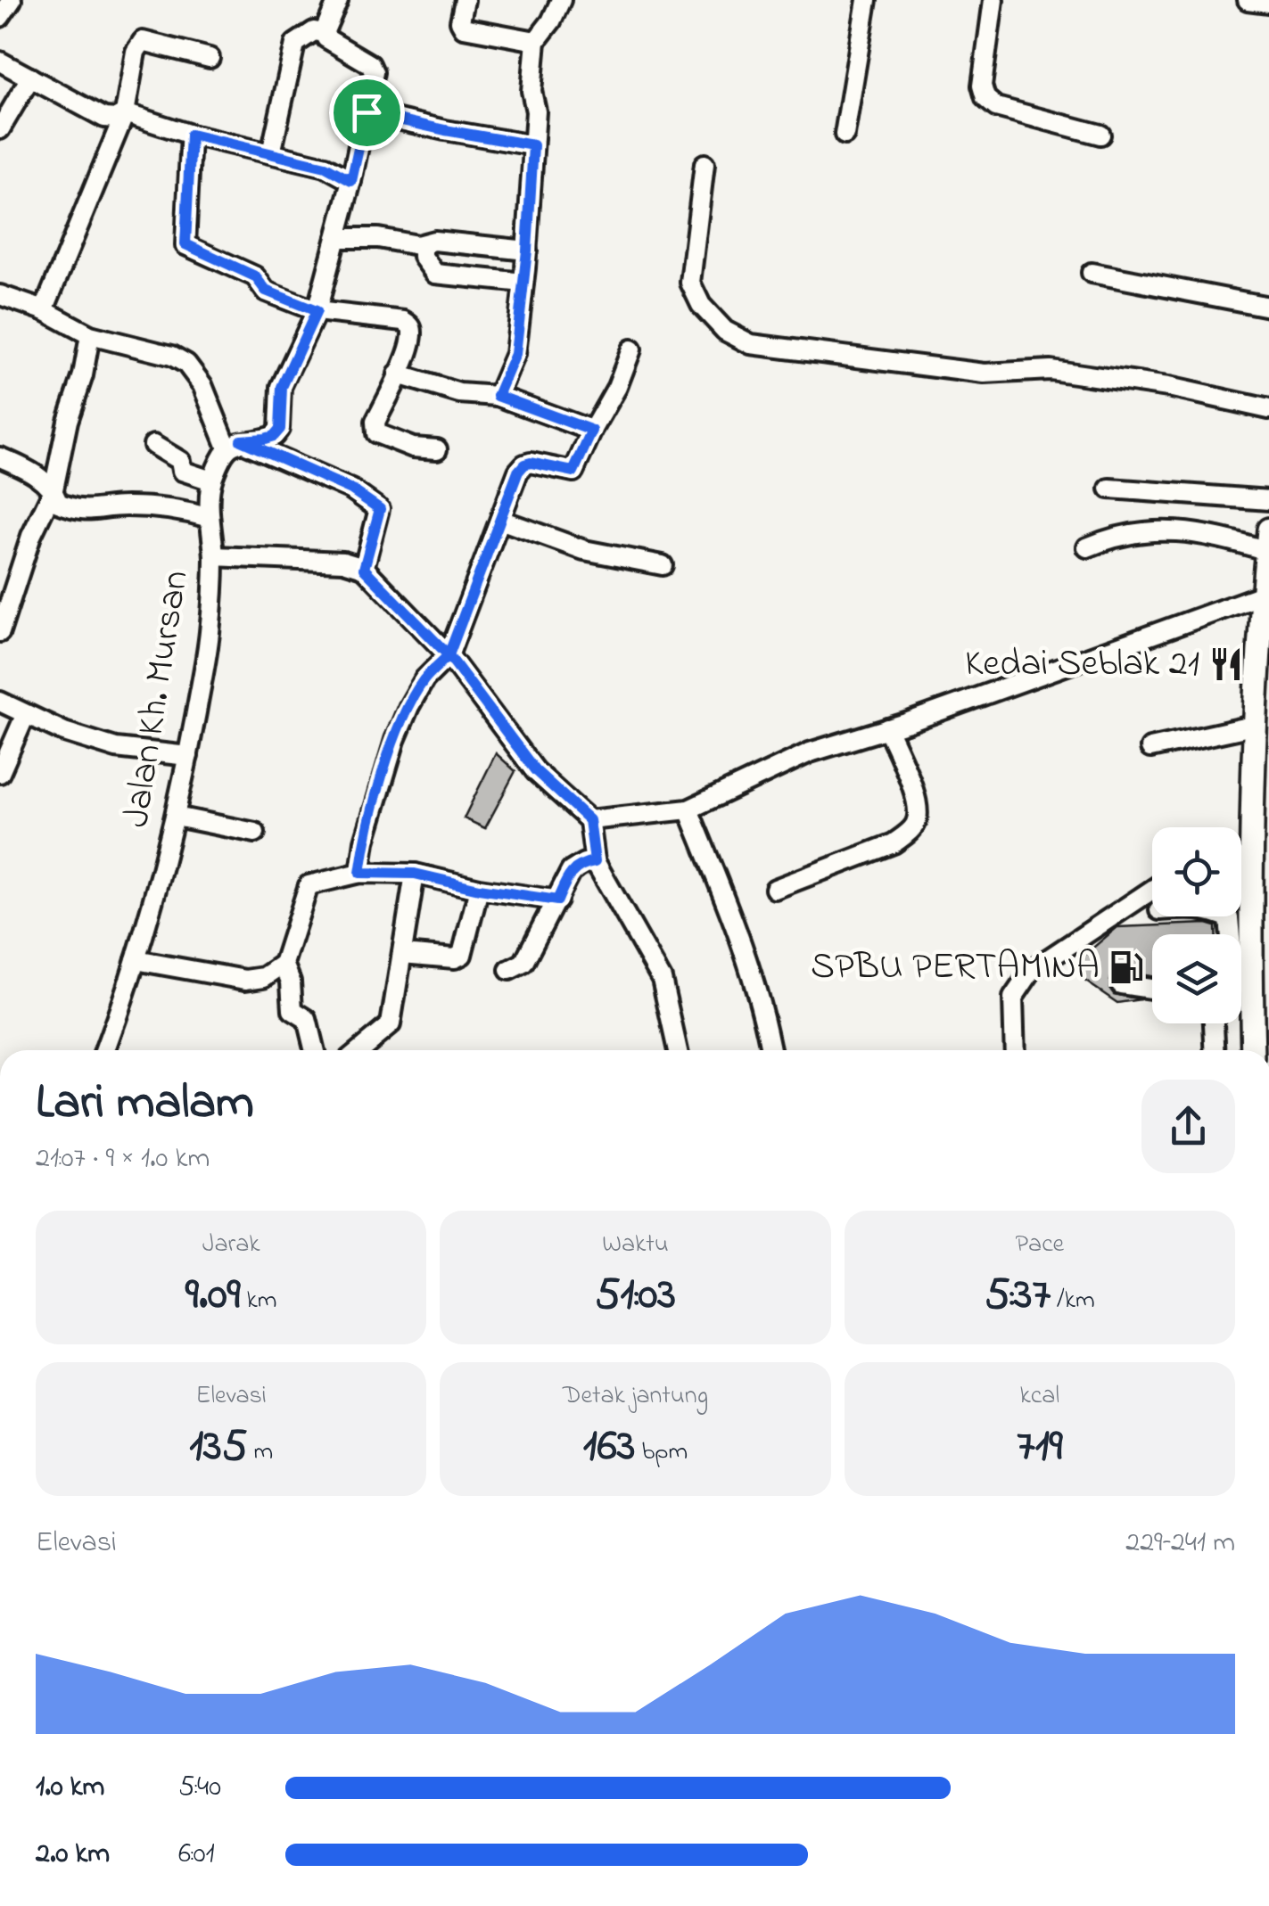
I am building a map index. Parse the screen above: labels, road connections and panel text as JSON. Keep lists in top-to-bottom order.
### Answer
{
  "streets": {
    "street": ["Jalan Kh. Mursan"]
  },
  "places": {
    "restaurant": ["Kedai Seblak 21"],
    "fuel station": ["SPBU PERTAMINA"]
  },
  "page": {
    "heading": ["Lari malam", "21:07 · 9 × 1.0 km"],
    "stats": [
      ["Jarak", "9.09 km"],
      ["Waktu", "51:03"],
      ["Pace", "5:37 /km"],
      ["Elevasi", "135 m"],
      ["Detak jantung", "163 bpm"],
      ["kcal", "719"]
    ],
    "chart": ["Elevasi", "229–241 m"],
    "list": [
      {
        "name": "1.0 km",
        "note": "5:40"
      },
      {
        "name": "2.0 km",
        "note": "6:01"
      }
    ]
  }
}
